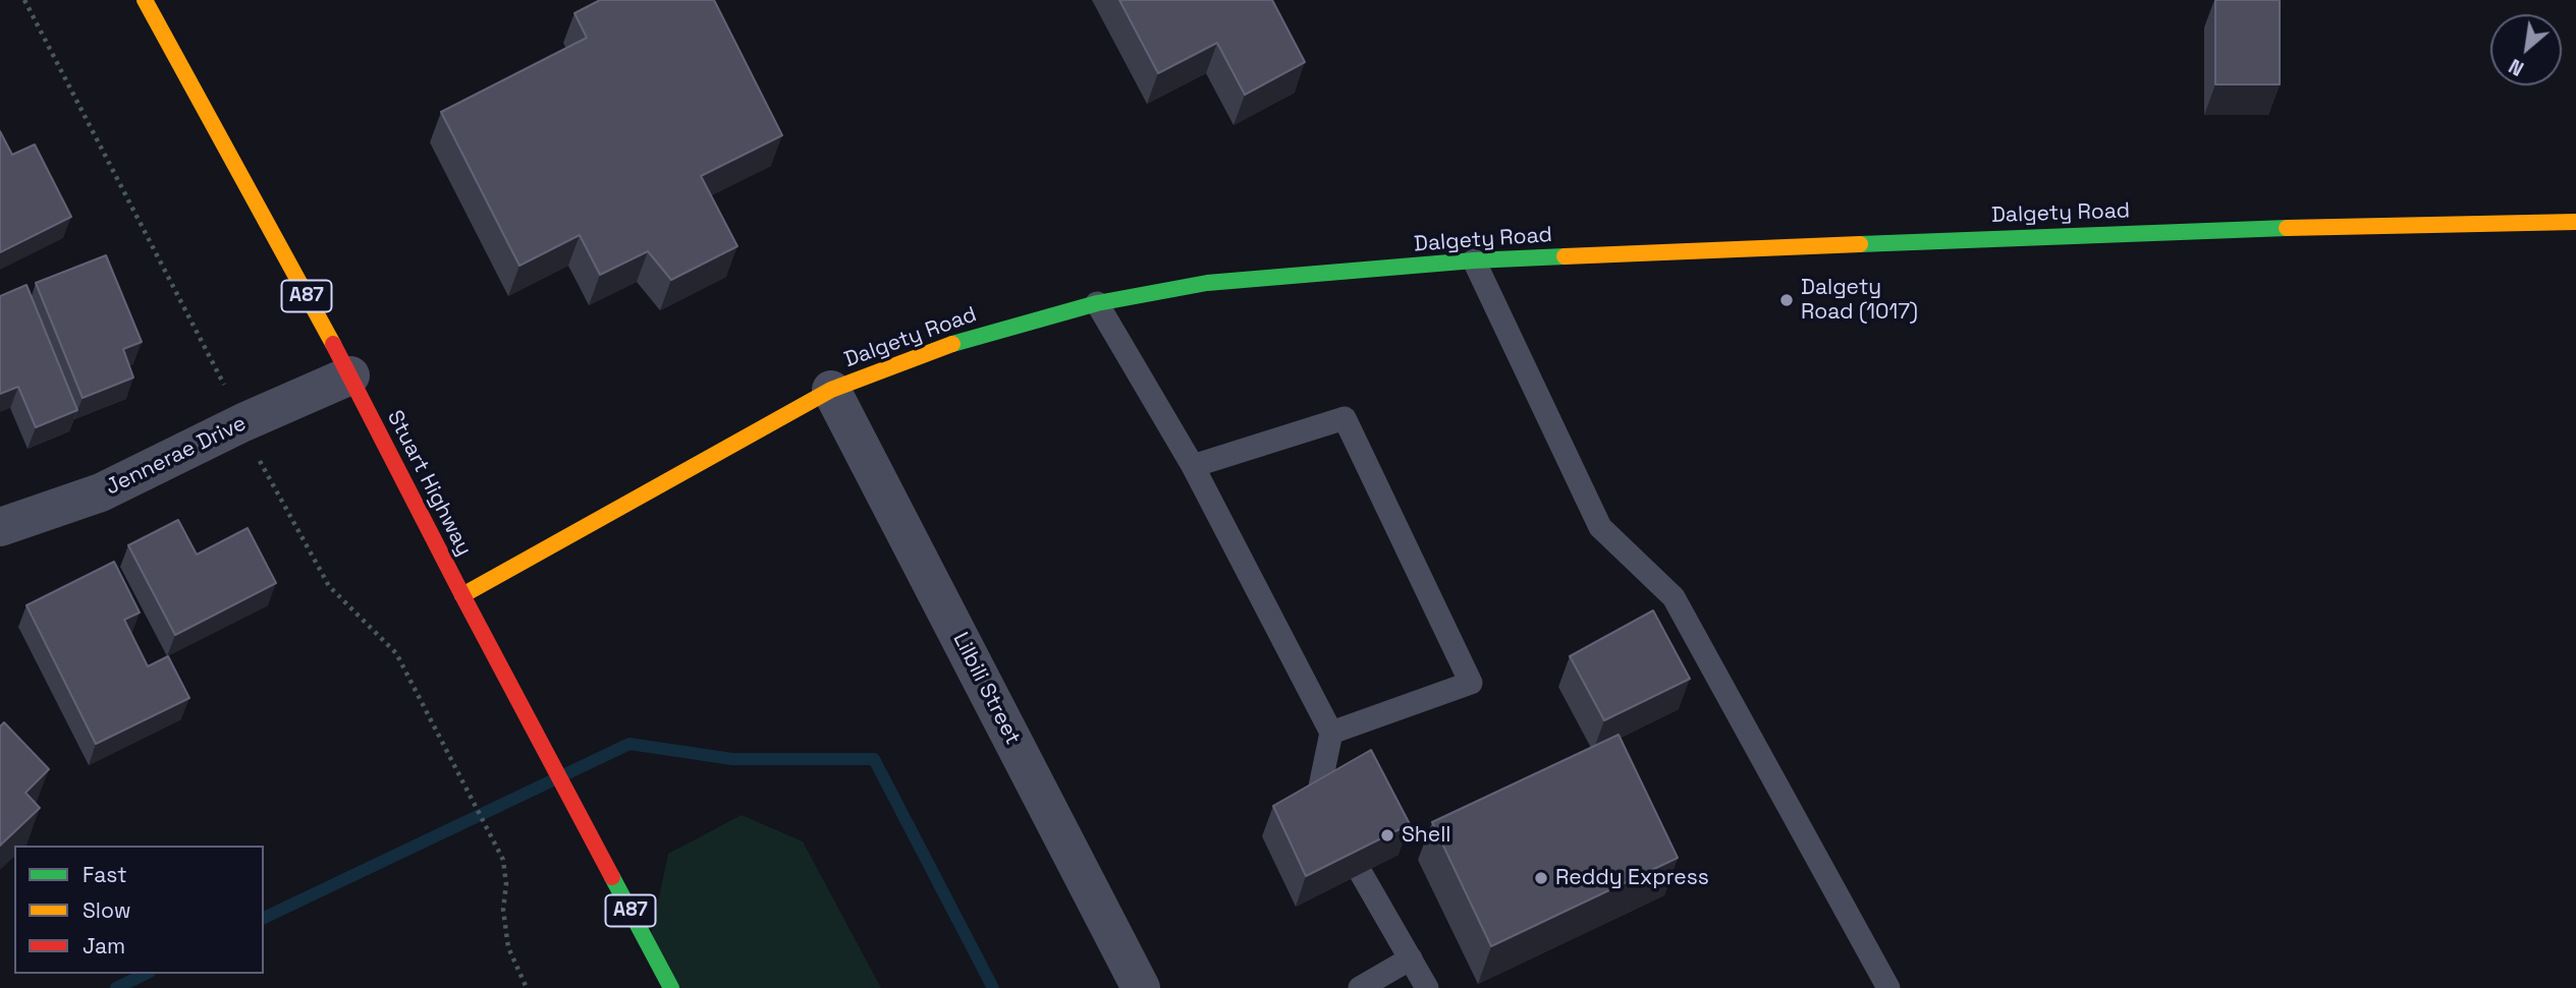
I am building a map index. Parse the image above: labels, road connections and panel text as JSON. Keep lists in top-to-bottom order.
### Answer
{
  "streets": {
    "main road": ["Dalgety Road", "A87", "Stuart Highway"],
    "street": ["Jennerae Drive", "Lilbili Street"]
  },
  "crossings": [
    ["Dalgety Road", "Stuart Highway"],
    ["Dalgety Road", "Lilbili Street"],
    ["Jennerae Drive", "Stuart Highway"]
  ],
  "places": ["Dalgety Road (1017)", "Shell", "Reddy Express"],
  "legend": ["Fast", "Slow", "Jam"],
  "north": "bottom left"
}
